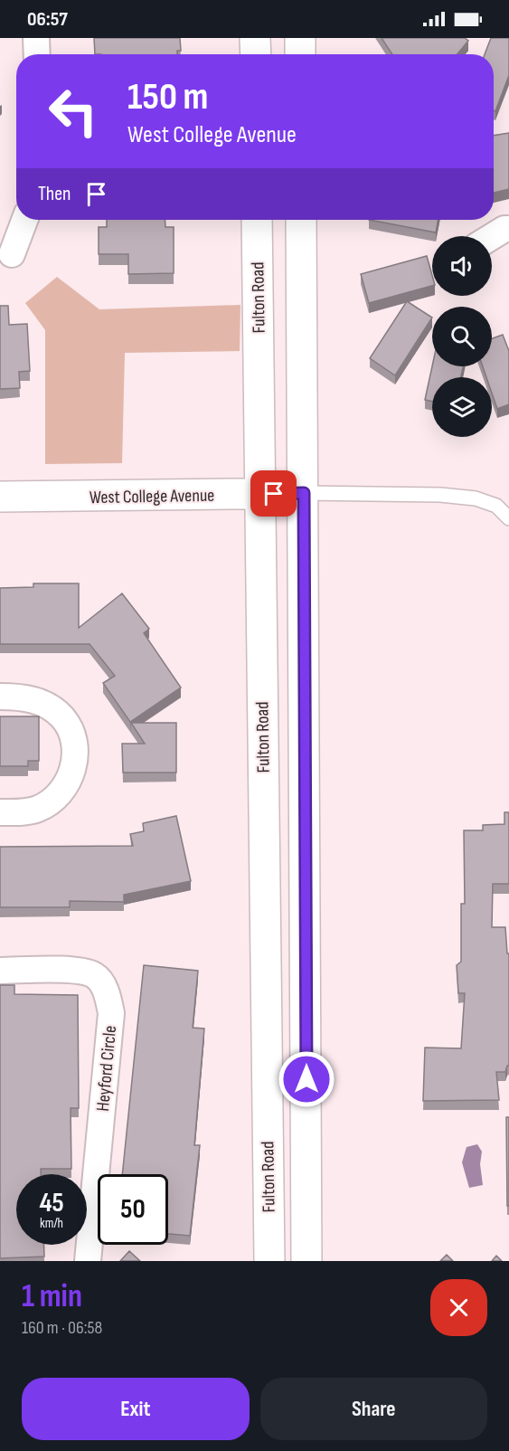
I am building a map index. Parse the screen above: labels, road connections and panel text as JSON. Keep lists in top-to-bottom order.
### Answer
{
  "streets": {
    "main road": ["Fulton Road", "West College Avenue"],
    "street": ["Heyford Circle"]
  },
  "crossings": [
    ["Fulton Road", "West College Avenue"]
  ],
  "page": {
    "status": "06:57",
    "turn": ["150 m", "West College Avenue"],
    "then": "Then",
    "speed": "45 km/h",
    "limit": "50",
    "heading": ["1 min", "160 m · 06:58"],
    "buttons": ["Exit", "Share"]
  }
}
